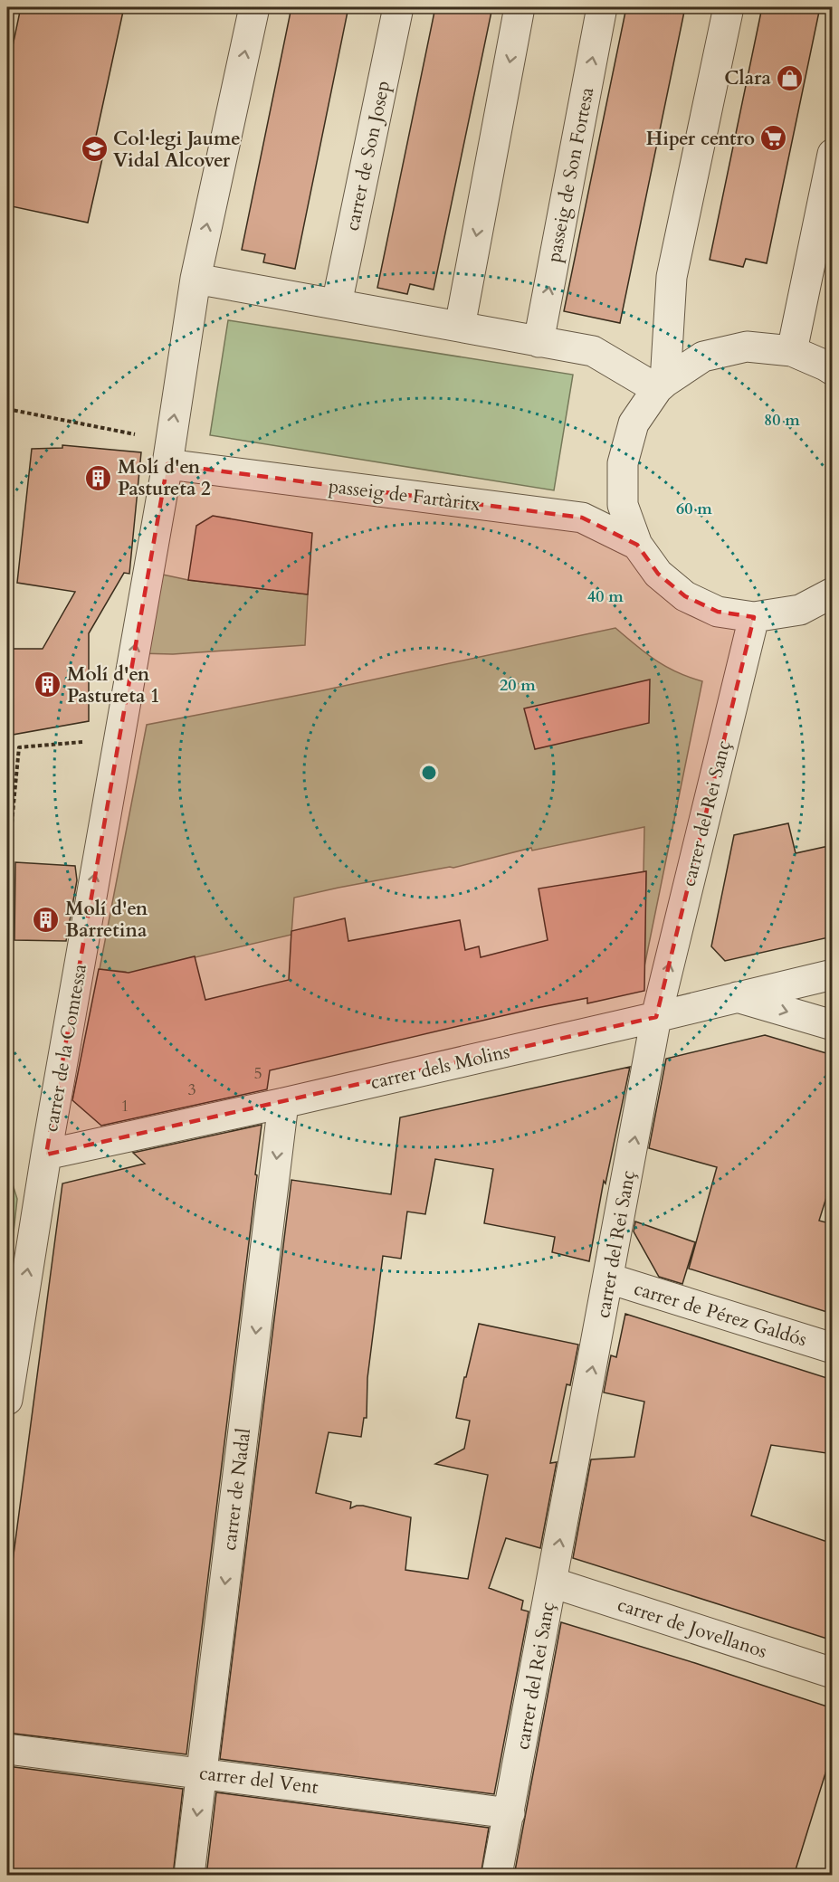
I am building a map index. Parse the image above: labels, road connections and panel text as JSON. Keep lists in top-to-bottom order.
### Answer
{
  "streets": {
    "street": [
      "carrer de Son Josep",
      "passeig de Son Fortesa",
      "passeig de Fartàritx",
      "carrer del Rei Sanç",
      "carrer de la Comtessa",
      "carrer dels Molins",
      "carrer de Pérez Galdós",
      "carrer de Nadal",
      "carrer de Jovellanos",
      "carrer del Vent"
    ]
  },
  "crossings": [
    ["passeig de Fartàritx", "carrer de la Comtessa"],
    ["carrer del Rei Sanç", "carrer dels Molins"],
    ["carrer del Rei Sanç", "carrer de Pérez Galdós"],
    ["carrer del Rei Sanç", "carrer de Jovellanos"],
    ["carrer del Rei Sanç", "carrer del Vent"],
    ["carrer de la Comtessa", "carrer dels Molins"],
    ["carrer dels Molins", "carrer de Nadal"],
    ["carrer de Nadal", "carrer del Vent"]
  ],
  "one_way": ["carrer del Rei Sanç", "carrer de la Comtessa", "carrer de Nadal"],
  "places": {
    "shop": ["Clara"],
    "supermarket": ["Hiper centro"],
    "school or university": ["Col·legi Jaume Vidal Alcover"],
    "building": ["Molí d'en Pastureta 2", "Molí d'en Pastureta 1", "Molí d'en Barretina"]
  },
  "house_numbers": ["5", "3", "1"],
  "rings": [
    "80 m",
    "60 m",
    "40 m",
    "20 m"
  ]
}
